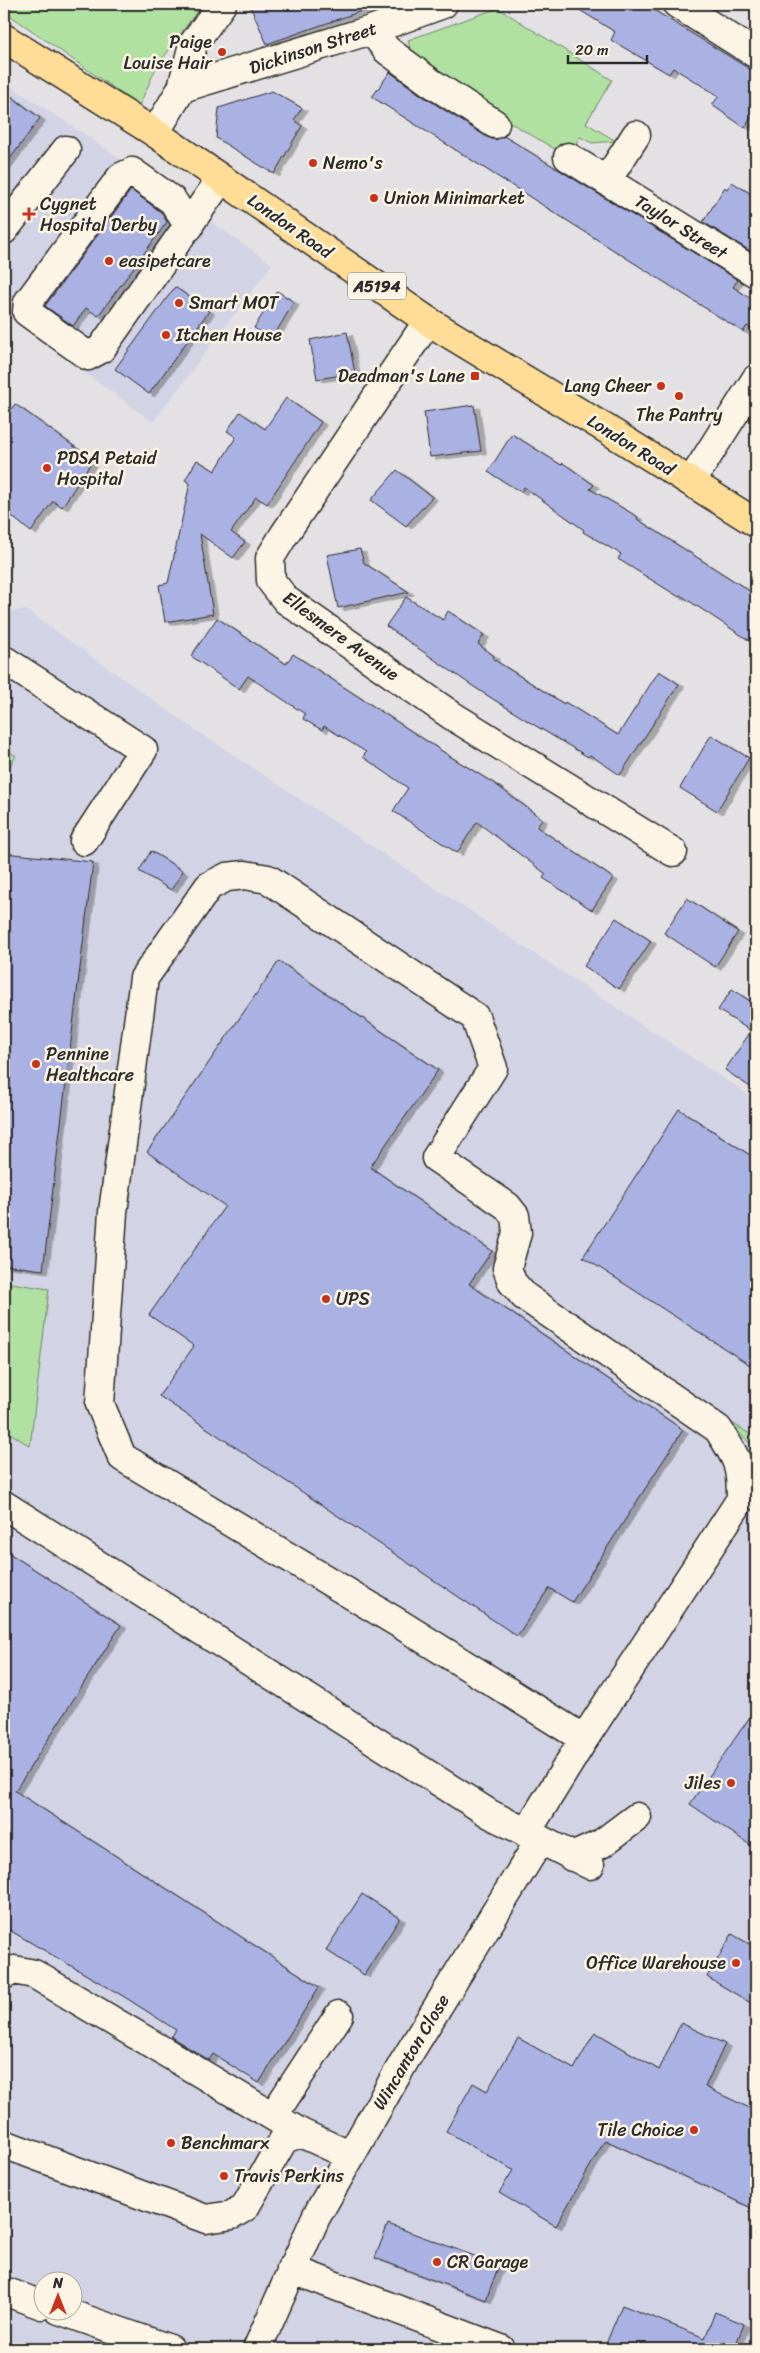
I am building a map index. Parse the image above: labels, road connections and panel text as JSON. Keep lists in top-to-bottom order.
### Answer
{
  "streets": {
    "main road": ["London Road", "A5194"],
    "street": [
      "Dickinson Street",
      "Taylor Street",
      "Ellesmere Avenue",
      "Wincanton Close"
    ]
  },
  "crossings": [
    ["London Road", "Ellesmere Avenue"]
  ],
  "places": {
    "other": [
      "Paige Louise Hair",
      "Nemo's",
      "Union Minimarket",
      "easipetcare",
      "Smart MOT",
      "Itchen House",
      "Lang Cheer",
      "The Pantry",
      "PDSA Petaid Hospital",
      "Pennine Healthcare",
      "UPS",
      "Jiles",
      "Office Warehouse",
      "Tile Choice",
      "Benchmarx",
      "Travis Perkins",
      "CR Garage"
    ],
    "health": ["Cygnet Hospital Derby"],
    "transit": ["Deadman's Lane"]
  },
  "scale_bar": "20 m",
  "north": "top"
}
